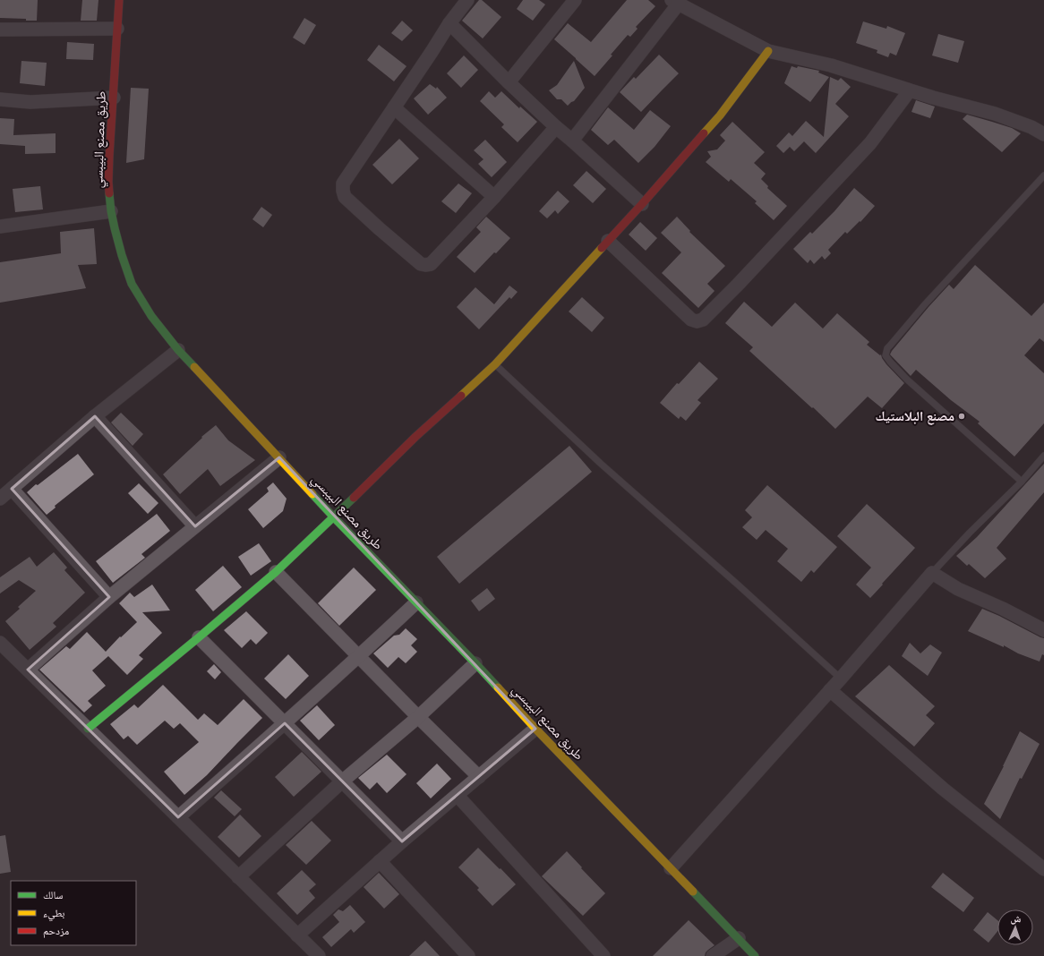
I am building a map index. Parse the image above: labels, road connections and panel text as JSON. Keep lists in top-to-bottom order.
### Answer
{
  "streets": {
    "main road": ["طريق مصنع البيبسي"]
  },
  "places": ["مصنع البلاستيك"],
  "legend": ["سالك", "بطيء", "مزدحم"],
  "north": "top"
}
